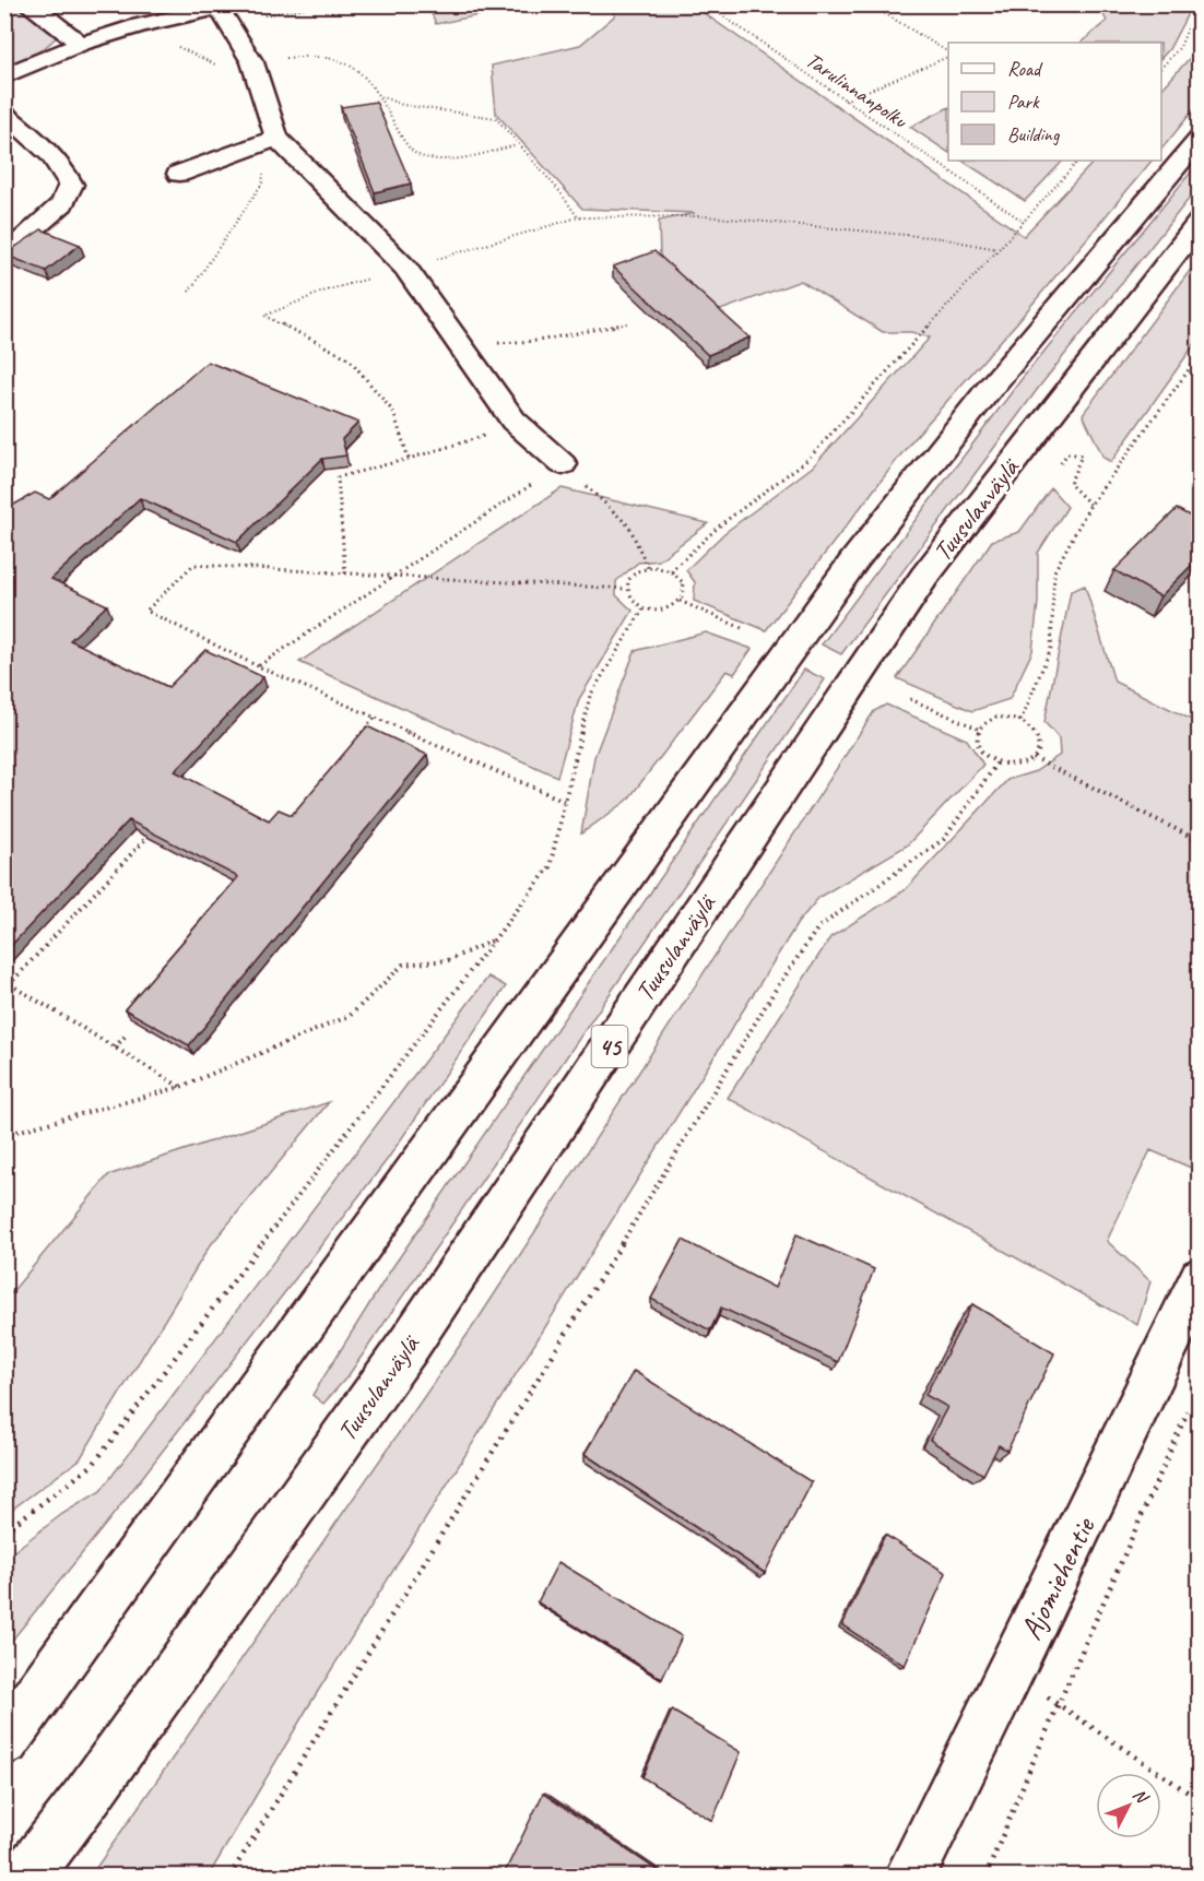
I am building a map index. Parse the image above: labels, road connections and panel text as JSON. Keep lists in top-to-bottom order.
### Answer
{
  "streets": {
    "main road": ["Tuusulanväylä", "45", "Ajomiehentie"],
    "path": ["Tarulinnanpolku"]
  },
  "legend": ["Road", "Park", "Building"],
  "north": "top right"
}
